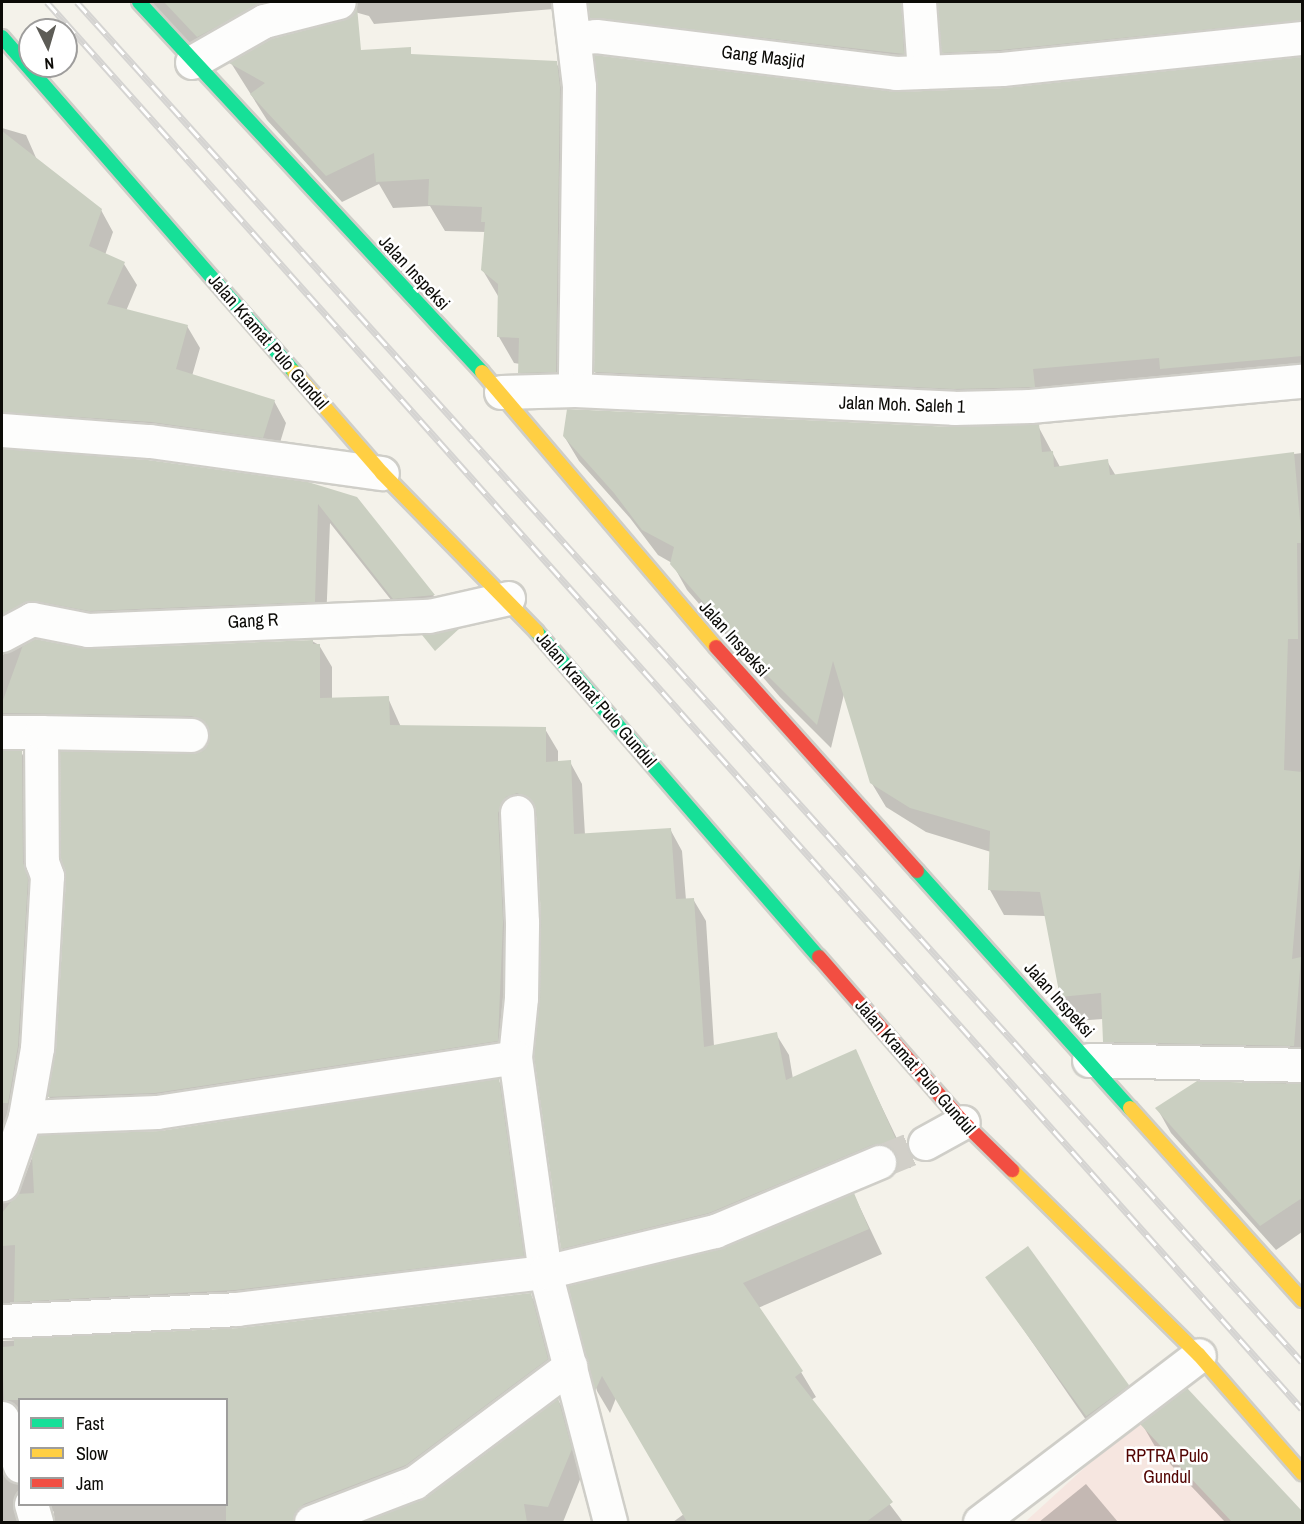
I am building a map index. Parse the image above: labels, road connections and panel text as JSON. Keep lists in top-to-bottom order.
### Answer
{
  "streets": {
    "street": [
      "Gang Masjid",
      "Jalan Inspeksi",
      "Jalan Kramat Pulo Gundul",
      "Jalan Moh. Saleh 1",
      "Gang R"
    ]
  },
  "crossings": [
    ["Jalan Inspeksi", "Jalan Moh. Saleh 1"],
    ["Jalan Kramat Pulo Gundul", "Gang R"]
  ],
  "parks": ["RPTRA Pulo Gundul"],
  "legend": ["Fast", "Slow", "Jam"],
  "north": "bottom"
}
